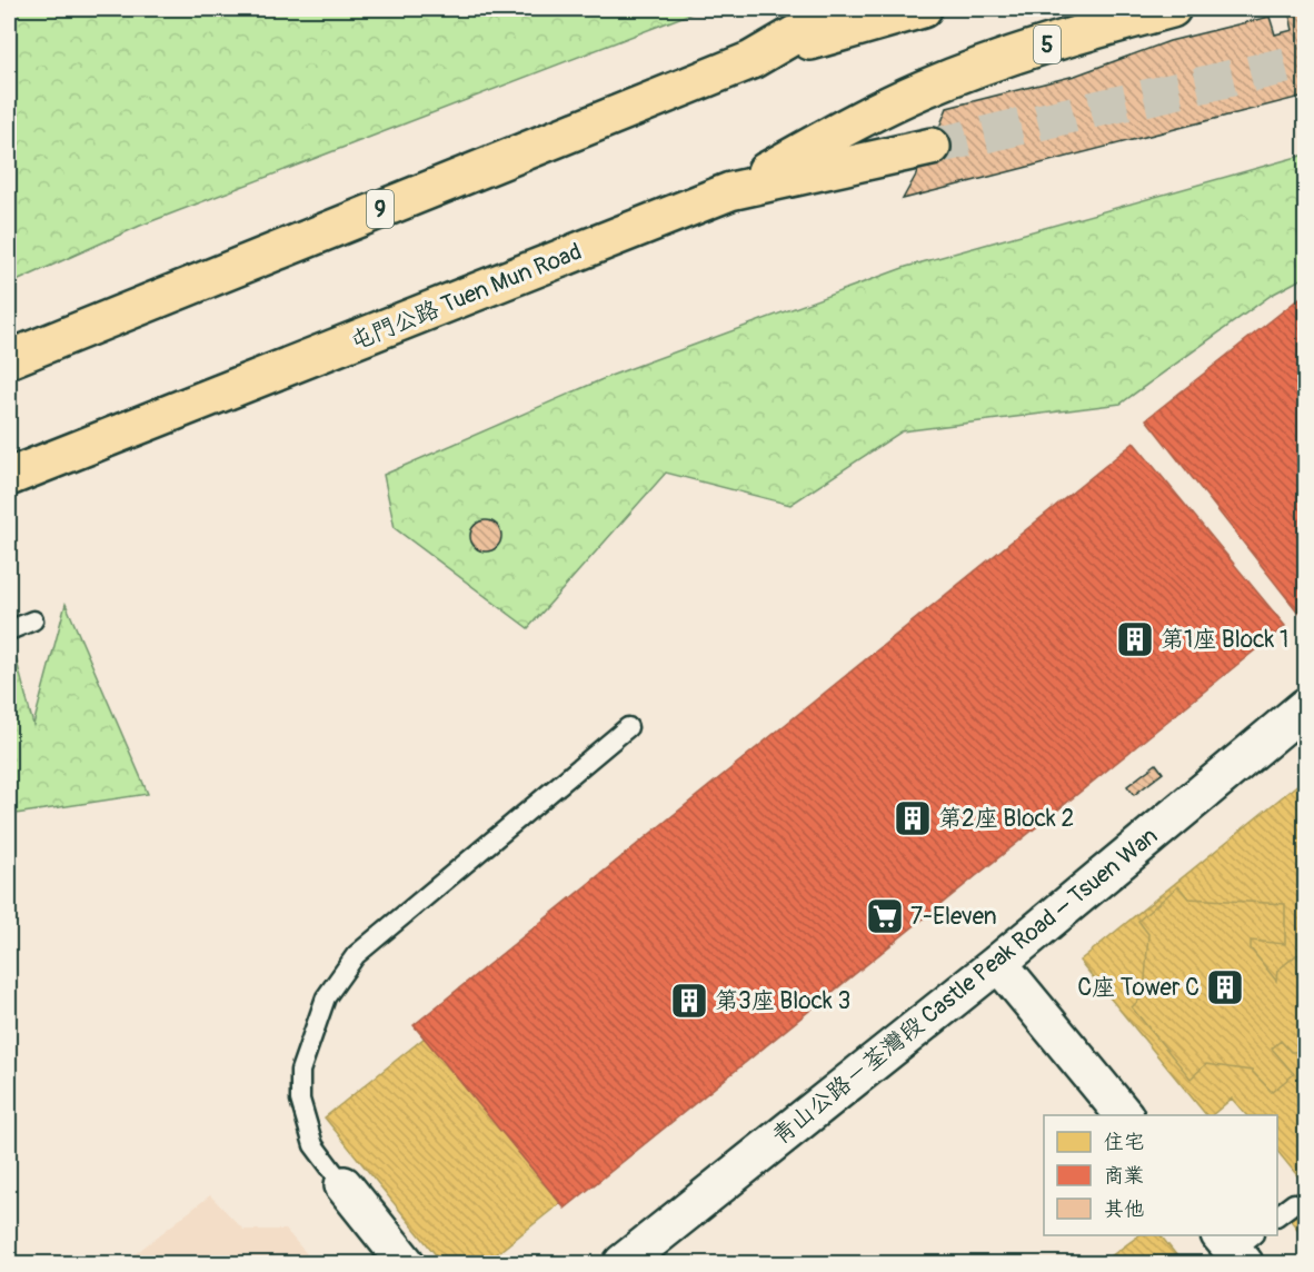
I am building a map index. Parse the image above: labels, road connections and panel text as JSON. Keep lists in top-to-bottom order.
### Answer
{
  "streets": {
    "highway": ["5", "9", "屯門公路 Tuen Mun Road"],
    "street": ["青山公路－荃灣段 Castle Peak Road – Tsuen Wan"]
  },
  "crossings": [
    ["5", "屯門公路 Tuen Mun Road"]
  ],
  "places": {
    "building": [
      "第1座 Block 1",
      "第2座 Block 2",
      "C座 Tower C",
      "第3座 Block 3"
    ],
    "supermarket": ["7-Eleven"]
  },
  "legend": ["住宅", "商業", "其他"]
}
